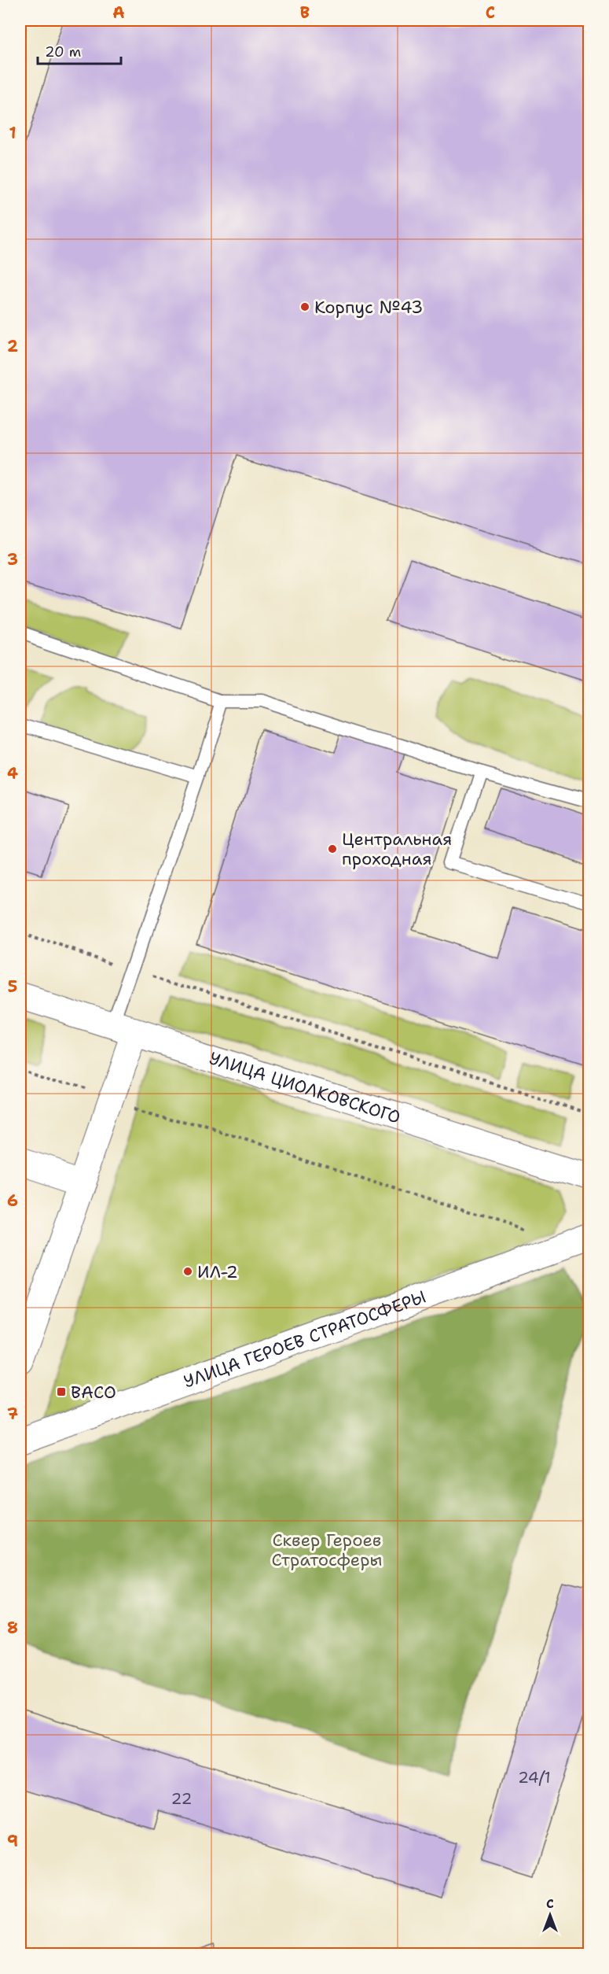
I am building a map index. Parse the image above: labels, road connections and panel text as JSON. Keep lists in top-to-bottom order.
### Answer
{
  "streets": {
    "street": ["УЛИЦА ЦИОЛКОВСКОГО", "УЛИЦА ГЕРОЕВ СТРАТОСФЕРЫ"]
  },
  "parks": ["Сквер Героев Стратосферы"],
  "places": {
    "other": ["Корпус №43", "Центральная проходная", "ИЛ-2"],
    "transit": ["ВАСО"]
  },
  "house_numbers": ["24/1", "22"],
  "scale_bar": "20 m",
  "north": "top",
  "grid": {
    "columns": ["A", "B", "C"],
    "rows": [
      "1",
      "2",
      "3",
      "4",
      "5",
      "6",
      "7",
      "8",
      "9"
    ]
  }
}
